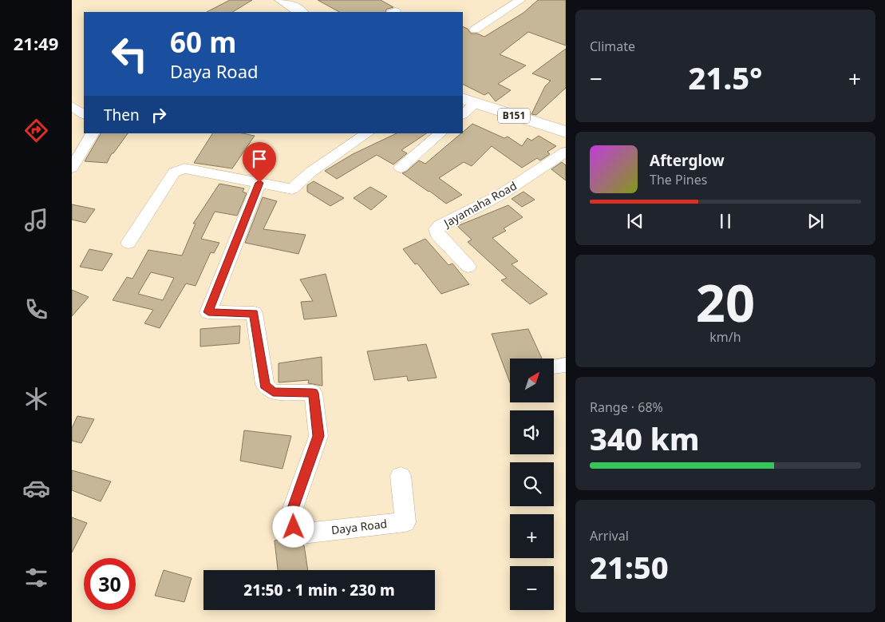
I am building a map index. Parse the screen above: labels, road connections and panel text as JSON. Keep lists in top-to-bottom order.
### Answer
{
  "streets": {
    "main road": ["B151"],
    "street": ["Jayamaha Road", "Daya Road"]
  },
  "north": "top right",
  "page": {
    "tabs": "21:49",
    "tile": [
      "Climate",
      ["20", "km/h"],
      ["Range · 68%", "340 km"],
      ["Arrival", "21:50"]
    ],
    "turn": ["60 m", "Daya Road"],
    "heat": ["−", "21.5°", "+"],
    "then": "Then",
    "song": ["Afterglow", "The Pines"],
    "map_buttons": ["+", "−"],
    "limit": "30",
    "trip": "21:50 · 1 min · 230 m"
  }
}
